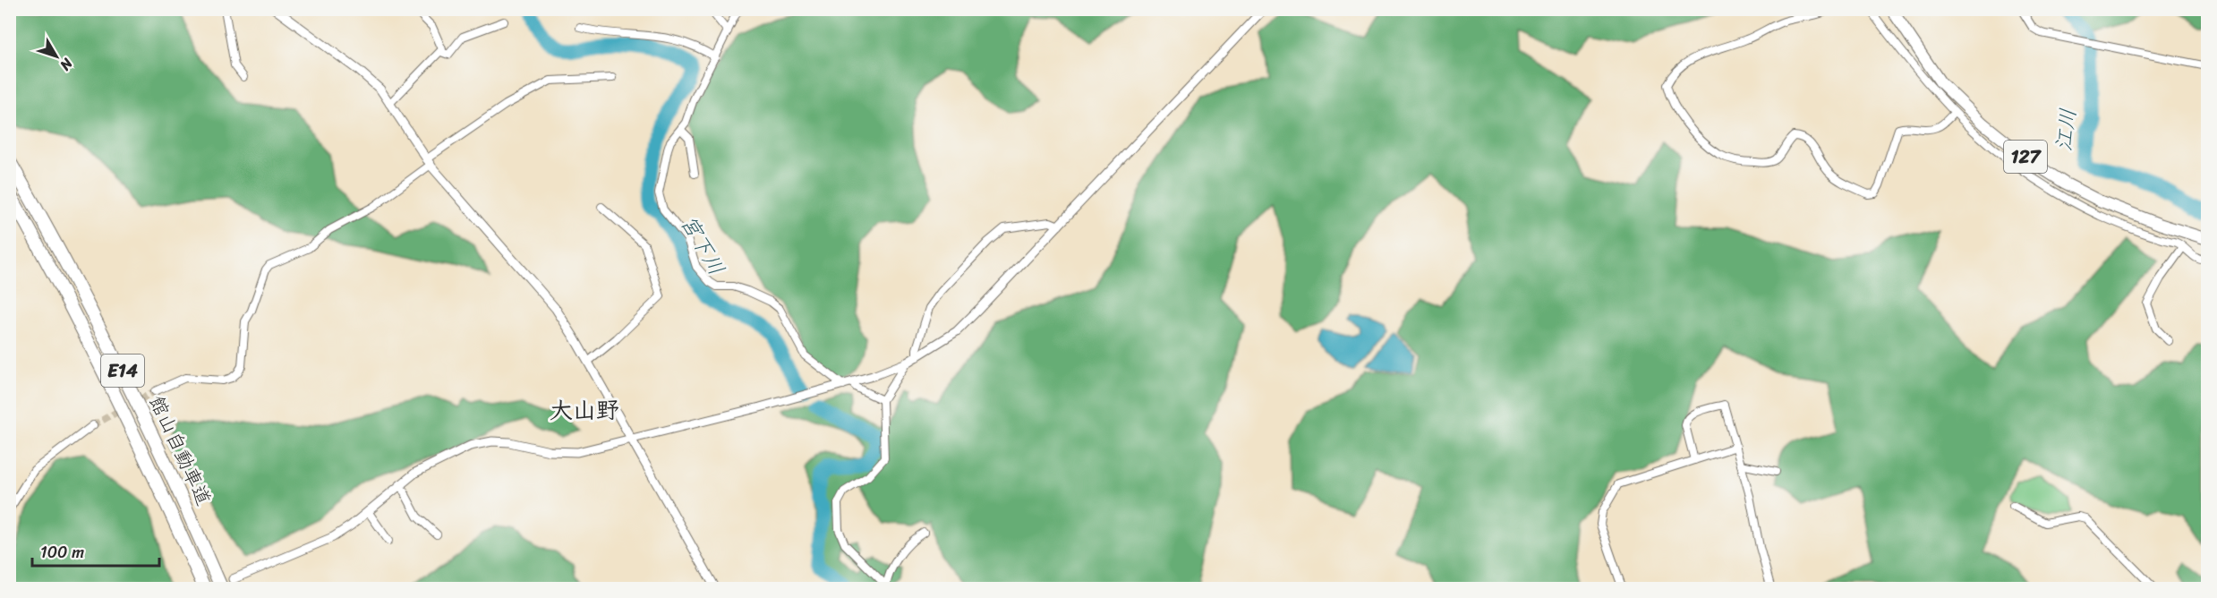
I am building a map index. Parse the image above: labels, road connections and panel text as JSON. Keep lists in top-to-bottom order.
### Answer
{
  "streets": {
    "highway": ["127", "E14", "館山自動車道"]
  },
  "districts": ["大山野"],
  "water": ["江川", "宮下川"],
  "scale_bar": "100 m",
  "north": "bottom right"
}
